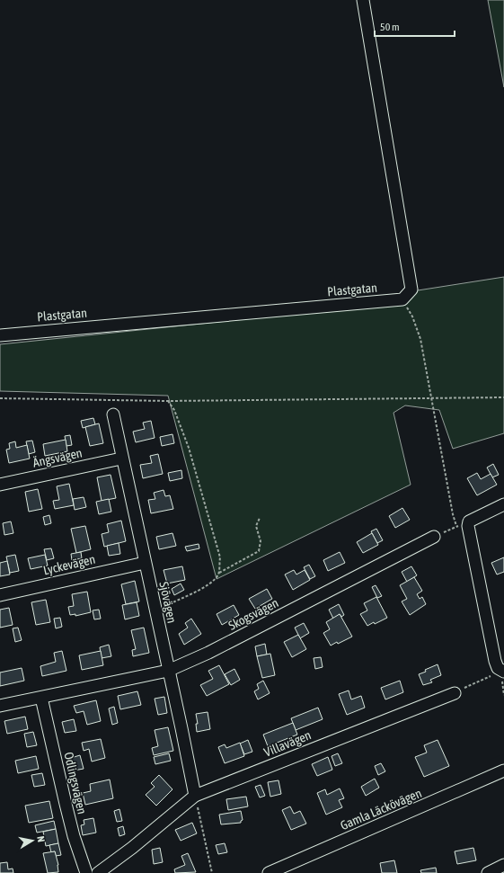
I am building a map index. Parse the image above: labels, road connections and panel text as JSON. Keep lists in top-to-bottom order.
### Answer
{
  "streets": {
    "street": [
      "Plastgatan",
      "Ängsvägen",
      "Lyckevägen",
      "Sjövägen",
      "Skogsvägen",
      "Villavägen",
      "Odlingsvägen",
      "Gamla Läckövägen"
    ]
  },
  "crossings": [
    ["Ängsvägen", "Sjövägen"],
    ["Lyckevägen", "Sjövägen"],
    ["Sjövägen", "Skogsvägen"],
    ["Sjövägen", "Villavägen"],
    ["Skogsvägen", "Odlingsvägen"]
  ],
  "scale_bar": "50 m",
  "north": "right"
}
